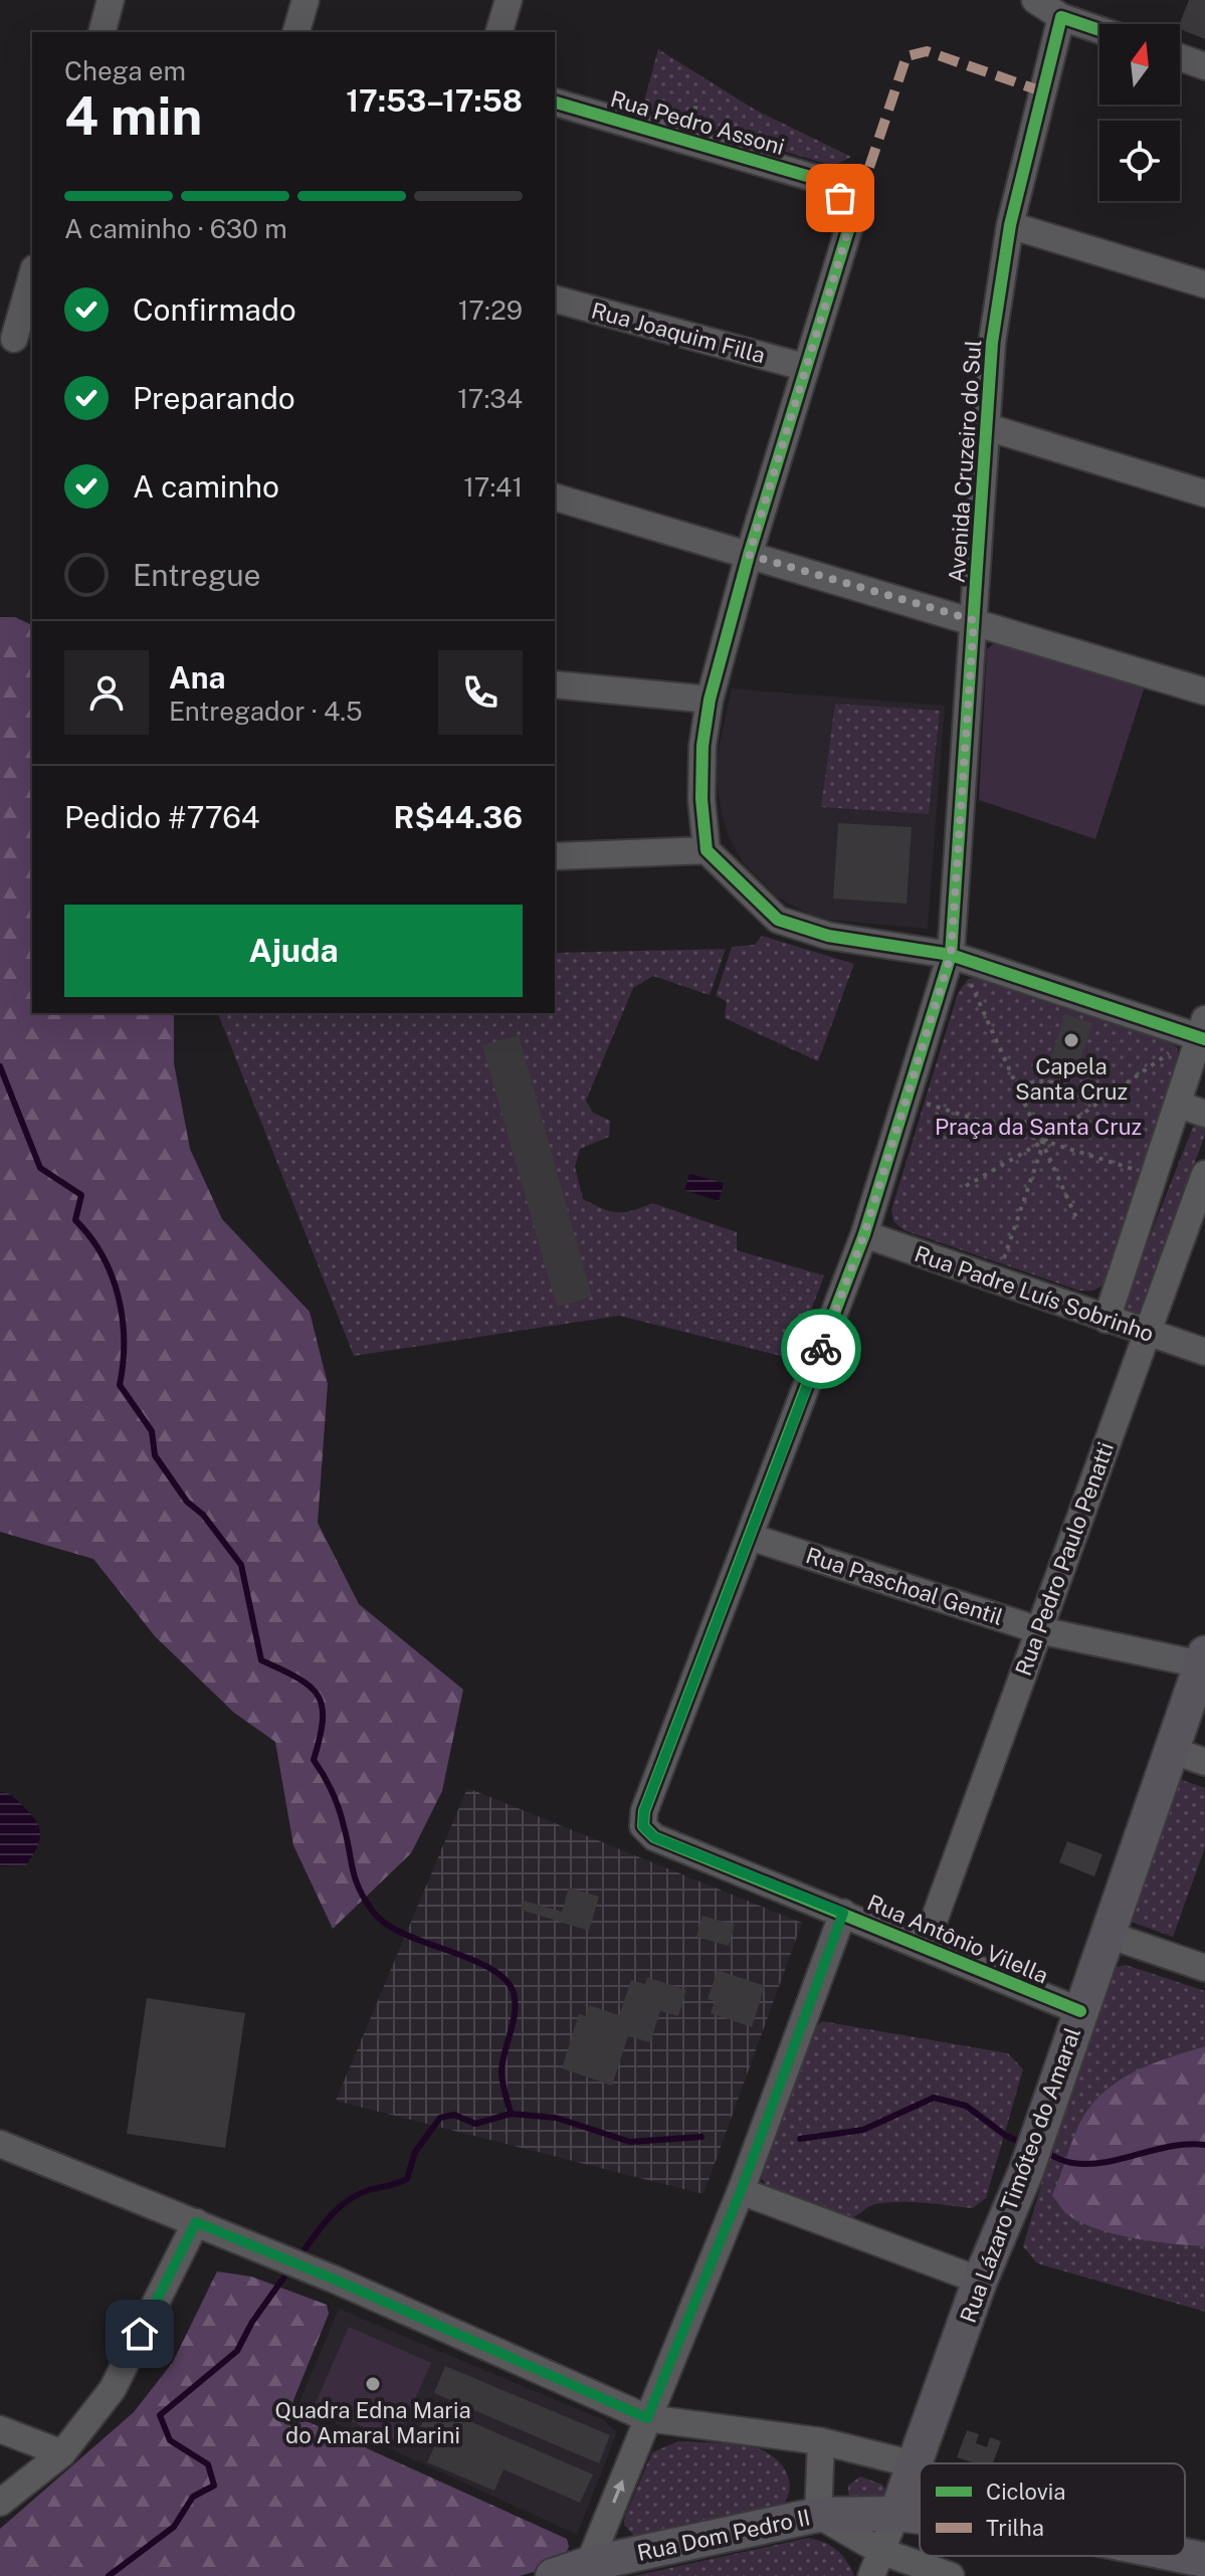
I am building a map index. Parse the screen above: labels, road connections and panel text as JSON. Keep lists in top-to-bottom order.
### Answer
{
  "streets": {
    "main road": ["Rua Lázaro Timóteo do Amaral", "Rua Dom Pedro II"],
    "street": [
      "Rua Pedro Assoni",
      "Rua Joaquim Filla",
      "Avenida Cruzeiro do Sul",
      "Rua Padre Luís Sobrinho",
      "Rua Pedro Paulo Penatti",
      "Rua Paschoal Gentil",
      "Rua Antônio Vilella"
    ]
  },
  "crossings": [
    ["Rua Pedro Assoni", "Rua Joaquim Filla"],
    ["Avenida Cruzeiro do Sul", "Rua Padre Luís Sobrinho"],
    ["Avenida Cruzeiro do Sul", "Rua Paschoal Gentil"],
    ["Avenida Cruzeiro do Sul", "Rua Antônio Vilella"],
    ["Rua Padre Luís Sobrinho", "Rua Pedro Paulo Penatti"],
    ["Rua Pedro Paulo Penatti", "Rua Paschoal Gentil"],
    ["Rua Pedro Paulo Penatti", "Rua Antônio Vilella"],
    ["Rua Paschoal Gentil", "Rua Lázaro Timóteo do Amaral"],
    ["Rua Antônio Vilella", "Rua Lázaro Timóteo do Amaral"],
    ["Rua Lázaro Timóteo do Amaral", "Rua Dom Pedro II"]
  ],
  "parks": ["Praça da Santa Cruz"],
  "places": ["Capela Santa Cruz", "Quadra Edna Maria do Amaral Marini"],
  "legend": ["Ciclovia", "Trilha"],
  "north": "top",
  "page": {
    "heading": ["4 min", "Chega em", "17:53–17:58"],
    "panel": [
      "Ana",
      "Entregador · 4.5",
      "Pedido #7764",
      "R$44.36"
    ],
    "bar": "A caminho · 630 m",
    "list": [
      ["Confirmado", "17:29"],
      ["Preparando", "17:34"],
      ["A caminho", "17:41"],
      "Entregue"
    ],
    "buttons": "Ajuda"
  }
}
